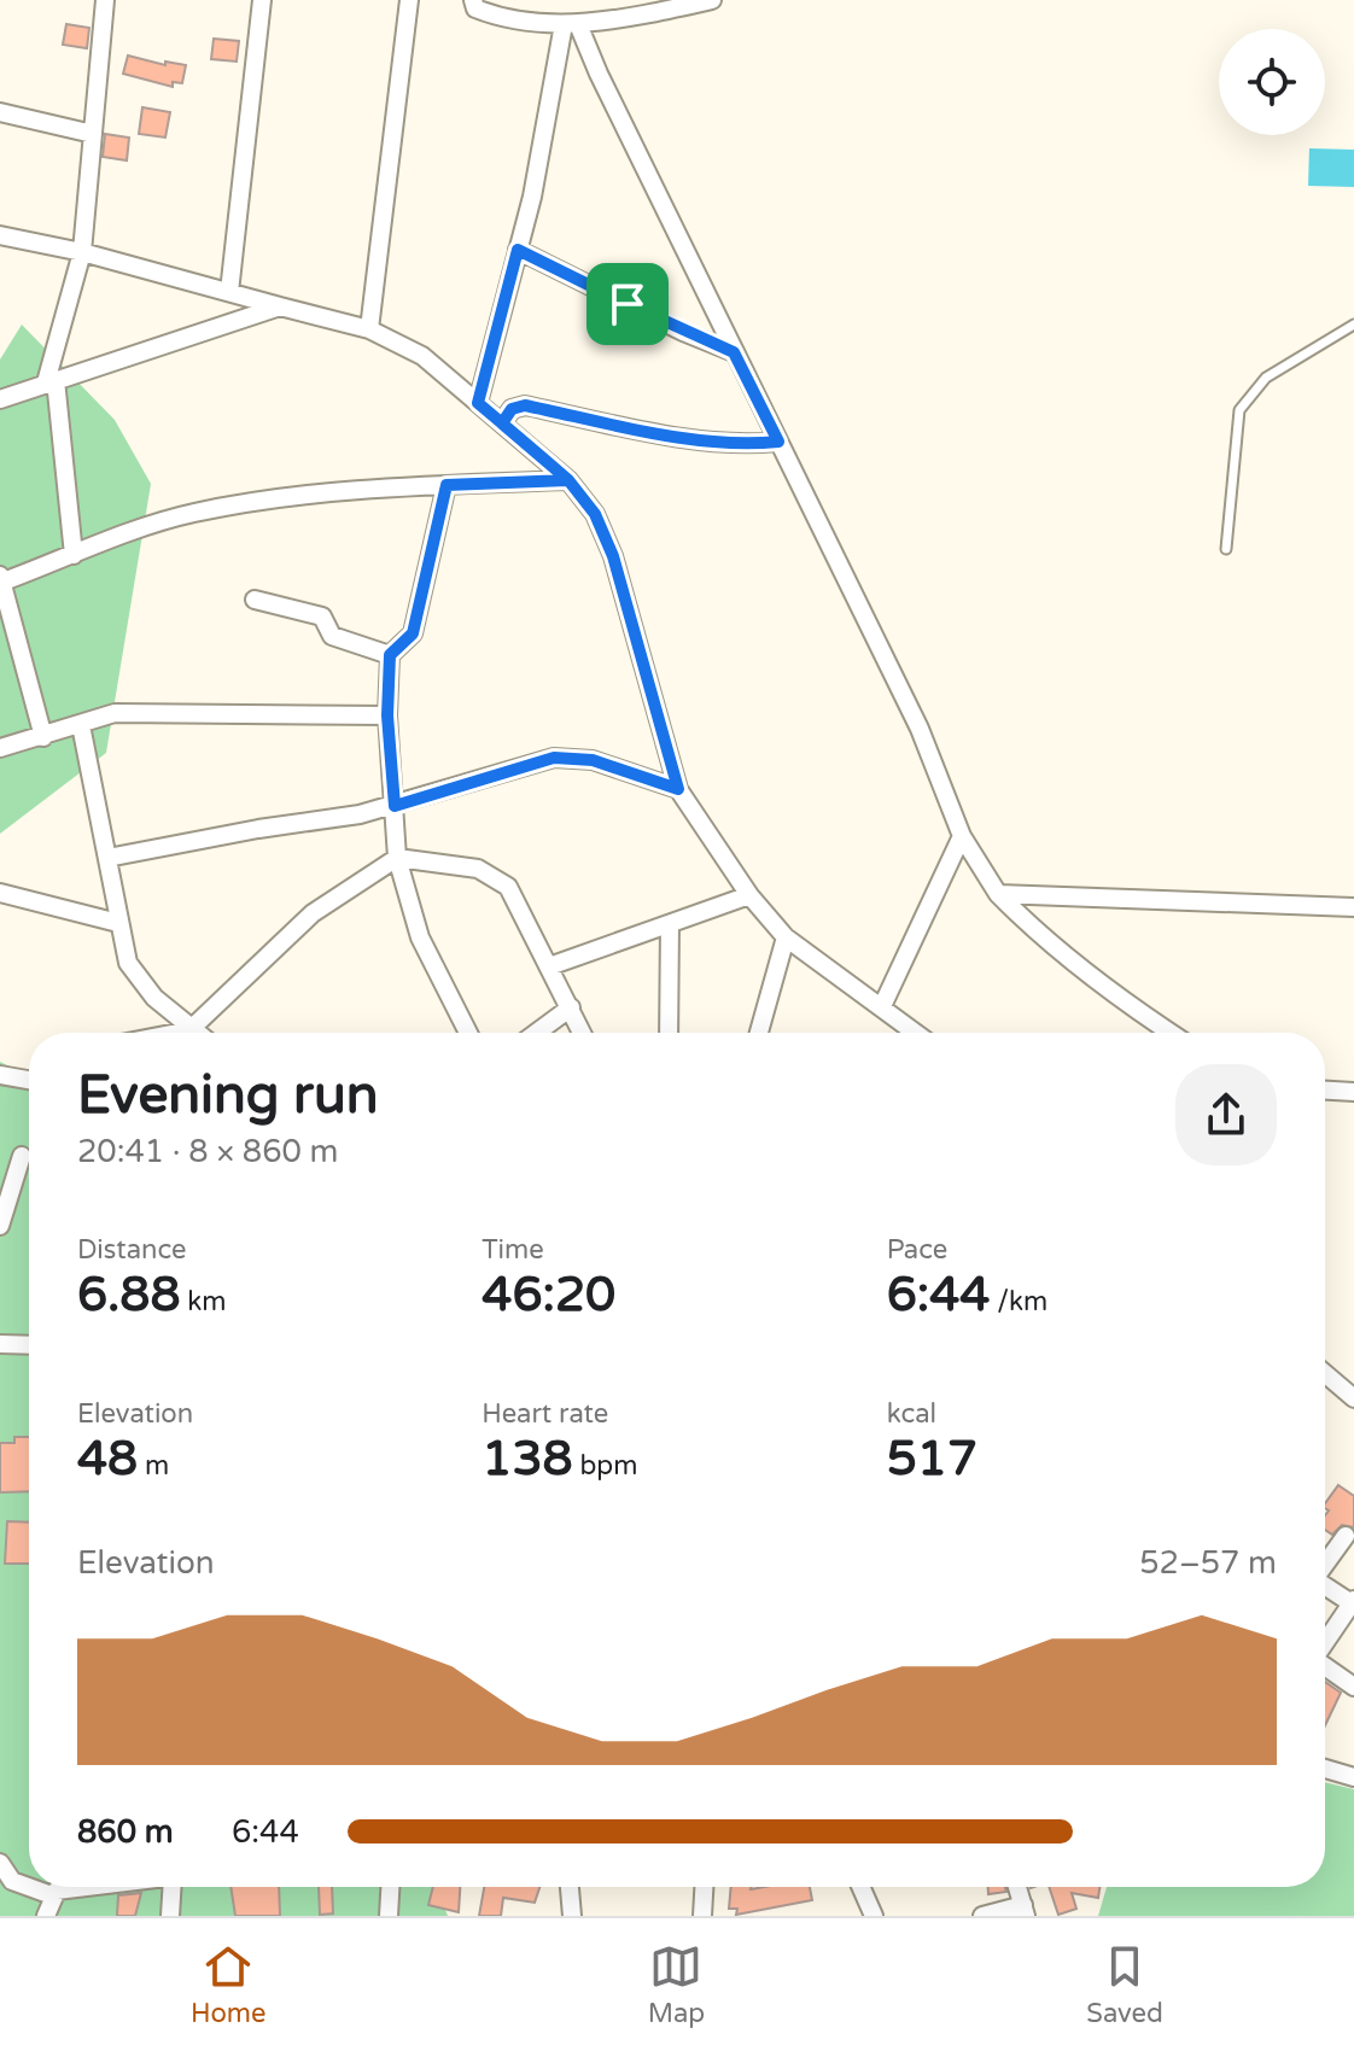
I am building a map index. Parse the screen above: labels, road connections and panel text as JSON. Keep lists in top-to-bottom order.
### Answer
{
  "page": {
    "heading": ["Evening run", "20:41 · 8 × 860 m"],
    "stats": [
      ["Distance", "6.88 km"],
      ["Time", "46:20"],
      ["Pace", "6:44 /km"],
      ["Elevation", "48 m"],
      ["Heart rate", "138 bpm"],
      ["kcal", "517"]
    ],
    "chart": ["Elevation", "52–57 m"],
    "list": [
      {
        "name": "860 m",
        "note": "6:44"
      }
    ],
    "tabs": ["Home", "Map", "Saved"]
  }
}
